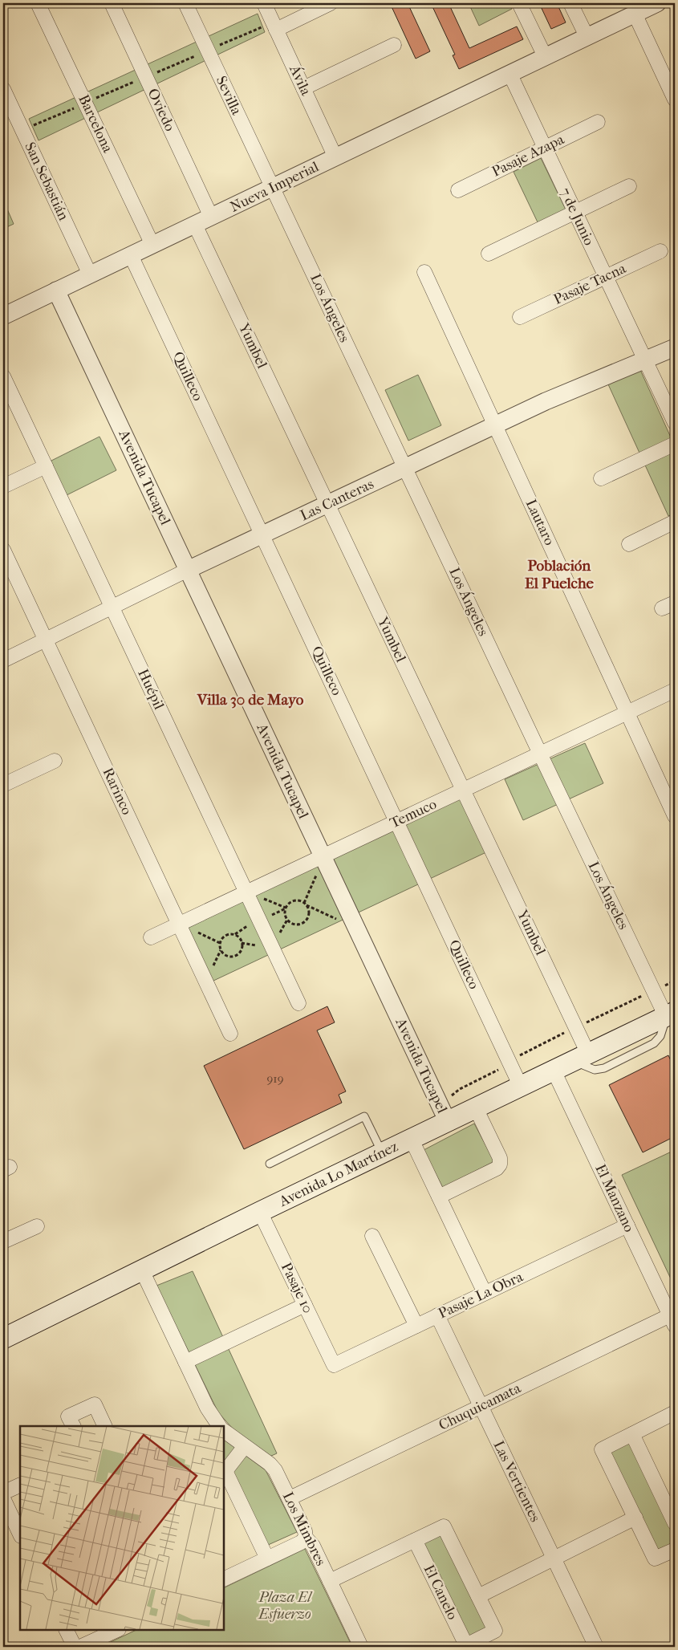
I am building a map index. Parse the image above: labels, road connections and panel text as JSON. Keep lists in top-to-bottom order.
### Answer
{
  "streets": {
    "main road": ["Avenida Lo Martínez"],
    "street": [
      "Ávila",
      "Sevilla",
      "Oviedo",
      "Barcelona",
      "Pasaje Azapa",
      "San Sebastián",
      "Nueva Imperial",
      "7 de Junio",
      "Pasaje Tacna",
      "Los Ángeles",
      "Yumbel",
      "Quilleco",
      "Avenida Tucapel",
      "Las Canteras",
      "Lautaro",
      "Huépil",
      "Rarinco",
      "Temuco",
      "El Manzano",
      "Pasaje 10",
      "Pasaje La Obra",
      "Chuquicamata",
      "Las Vertientes",
      "Los Mimbres",
      "El Canelo"
    ]
  },
  "crossings": [
    ["Ávila", "Nueva Imperial"],
    ["Sevilla", "Nueva Imperial"],
    ["Sevilla", "Los Ángeles"],
    ["Oviedo", "Nueva Imperial"],
    ["Barcelona", "Nueva Imperial"],
    ["Pasaje Azapa", "7 de Junio"],
    ["San Sebastián", "Nueva Imperial"],
    ["Nueva Imperial", "7 de Junio"],
    ["Nueva Imperial", "Los Ángeles"],
    ["Nueva Imperial", "Yumbel"],
    ["Nueva Imperial", "Quilleco"],
    ["Nueva Imperial", "Avenida Tucapel"],
    ["7 de Junio", "Pasaje Tacna"],
    ["7 de Junio", "Las Canteras"],
    ["Los Ángeles", "Las Canteras"],
    ["Los Ángeles", "Temuco"],
    ["Los Ángeles", "Avenida Lo Martínez"],
    ["Yumbel", "Las Canteras"],
    ["Yumbel", "Temuco"],
    ["Yumbel", "Avenida Lo Martínez"],
    ["Quilleco", "Las Canteras"],
    ["Quilleco", "Temuco"],
    ["Quilleco", "Avenida Lo Martínez"],
    ["Avenida Tucapel", "Las Canteras"],
    ["Avenida Tucapel", "Temuco"],
    ["Avenida Tucapel", "Avenida Lo Martínez"],
    ["Las Canteras", "Lautaro"],
    ["Las Canteras", "Huépil"],
    ["Las Canteras", "Rarinco"],
    ["Lautaro", "Temuco"],
    ["Huépil", "Temuco"],
    ["Rarinco", "Temuco"],
    ["Avenida Lo Martínez", "El Manzano"],
    ["Avenida Lo Martínez", "Pasaje 10"],
    ["El Manzano", "Pasaje La Obra"],
    ["El Manzano", "Chuquicamata"],
    ["Pasaje 10", "Pasaje La Obra"],
    ["Pasaje La Obra", "Las Vertientes"],
    ["Chuquicamata", "Las Vertientes"],
    ["Chuquicamata", "Los Mimbres"],
    ["Los Mimbres", "El Canelo"]
  ],
  "districts": ["Población El Puelche", "Villa 30 de Mayo"],
  "parks": ["Plaza El Esfuerzo"],
  "house_numbers": ["919"]
}
